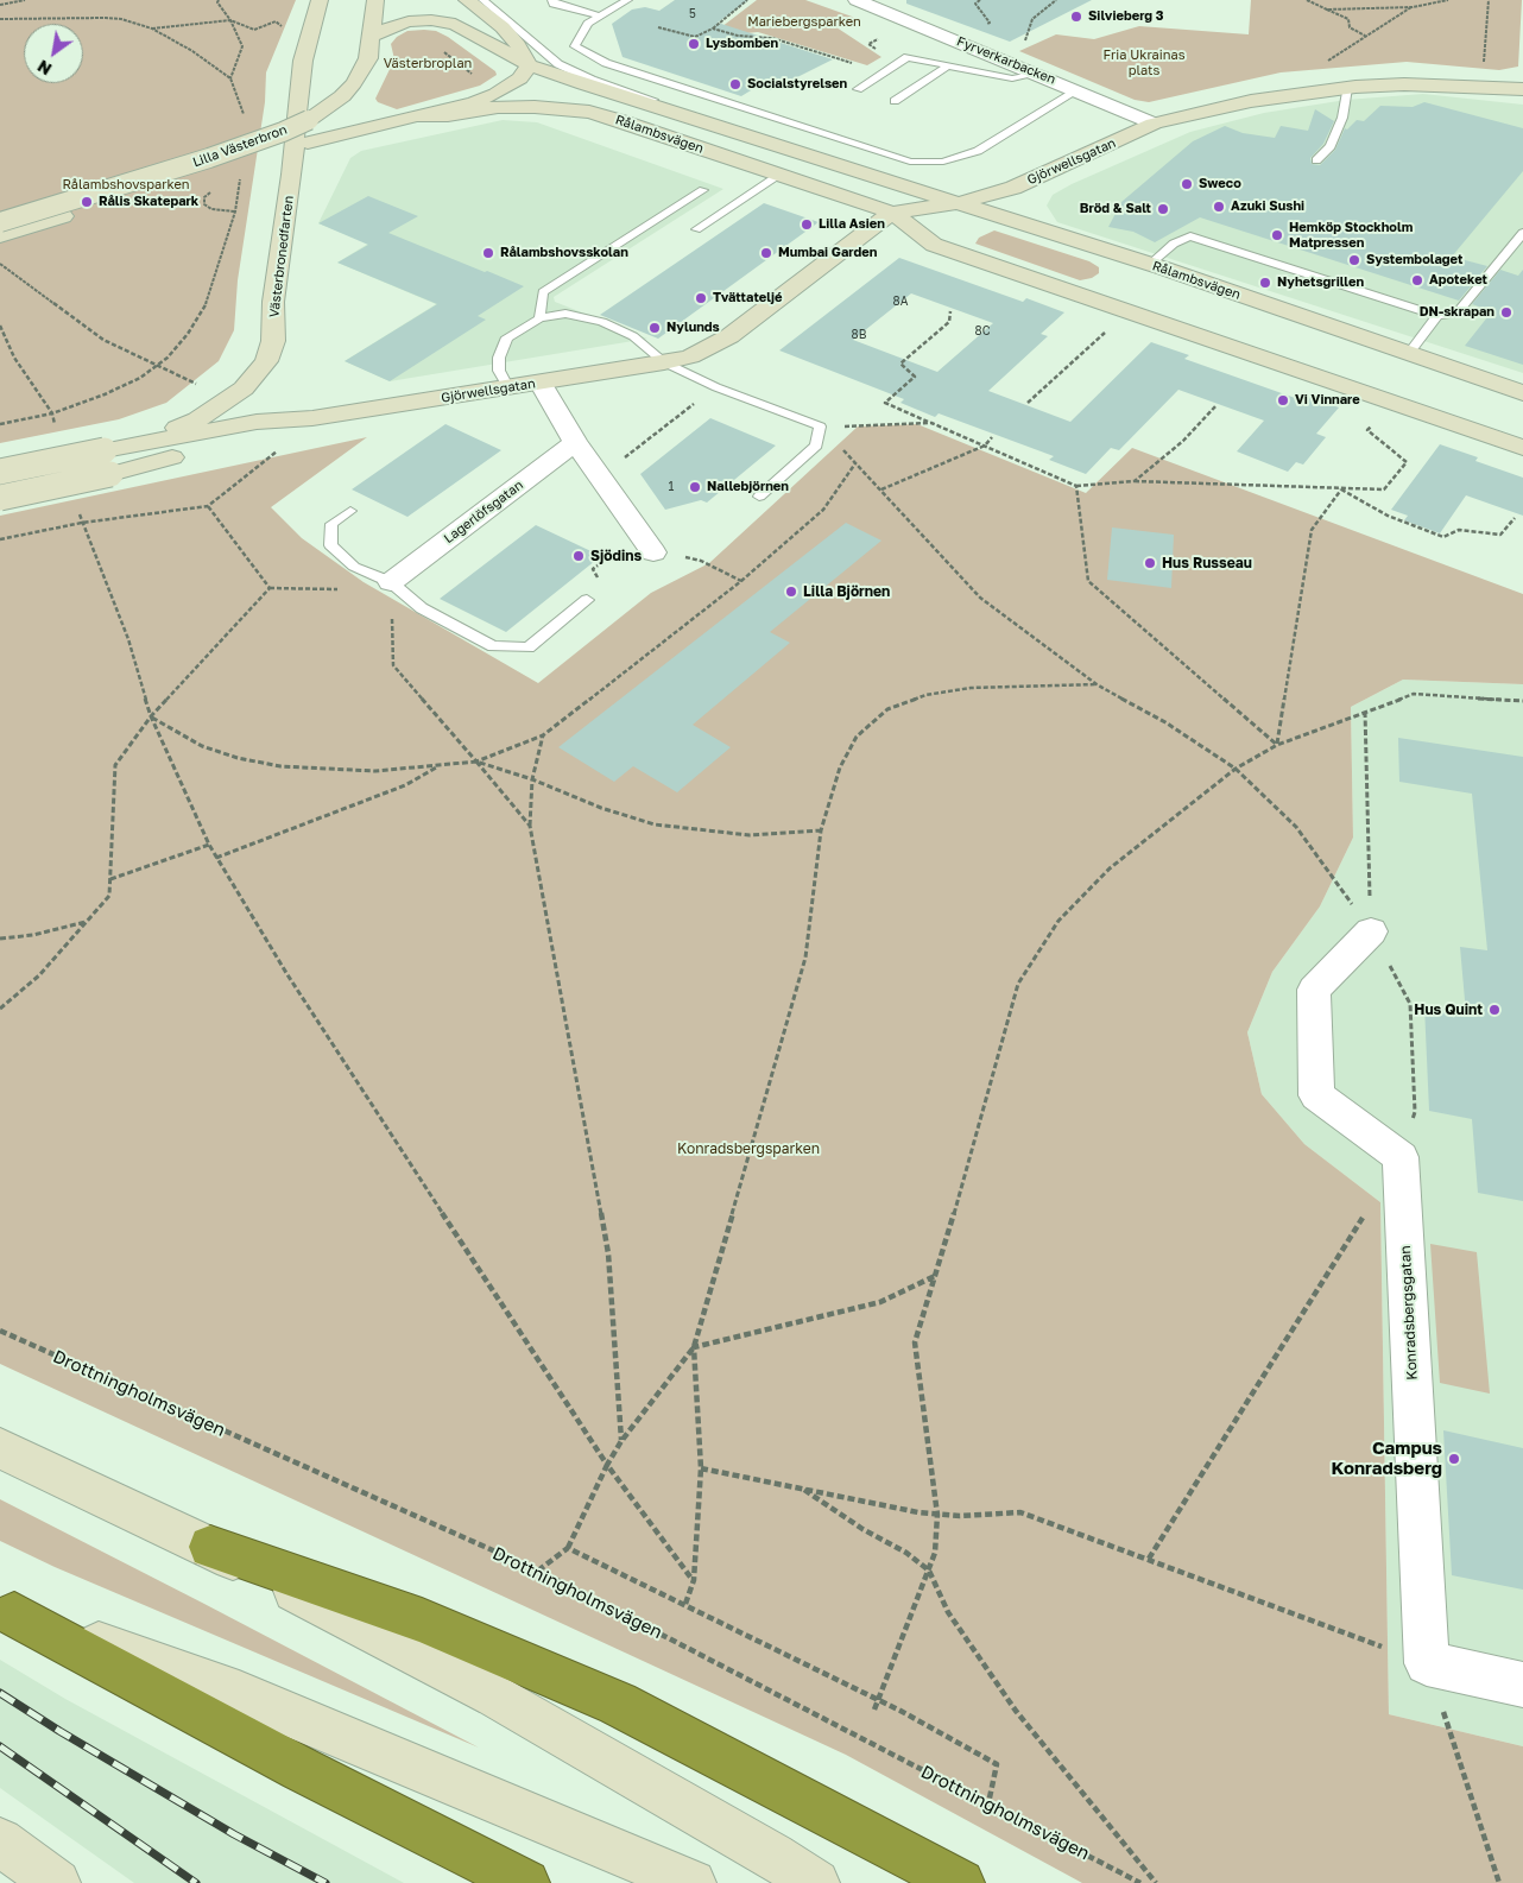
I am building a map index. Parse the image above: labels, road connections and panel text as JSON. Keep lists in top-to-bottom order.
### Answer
{
  "streets": {
    "street": [
      "Fyrverkarbacken",
      "Rålambsvägen",
      "Lilla Västerbron",
      "Gjörwellsgatan",
      "Västerbronedfarten",
      "Lagerlöfsgatan",
      "Konradsbergsgatan"
    ],
    "path": ["Drottningholmsvägen"]
  },
  "crossings": [
    ["Fyrverkarbacken", "Gjörwellsgatan"],
    ["Rålambsvägen", "Lilla Västerbron"],
    ["Rålambsvägen", "Gjörwellsgatan"],
    ["Gjörwellsgatan", "Västerbronedfarten"]
  ],
  "parks": [
    "Mariebergsparken",
    "Fria Ukrainas plats",
    "Västerbroplan",
    "Rålambshovsparken",
    "Konradsbergsparken"
  ],
  "places": [
    "Silvieberg 3",
    "Lysbomben",
    "Socialstyrelsen",
    "Sweco",
    "Rålis Skatepark",
    "Azuki Sushi",
    "Bröd & Salt",
    "Lilla Asien",
    "Hemköp Stockholm Matpressen",
    "Rålambshovsskolan",
    "Mumbai Garden",
    "Systembolaget",
    "Apoteket",
    "Nyhetsgrillen",
    "Tvättateljé",
    "DN-skrapan",
    "Nylunds",
    "Vi Vinnare",
    "Nallebjörnen",
    "Sjödins",
    "Hus Russeau",
    "Lilla Björnen",
    "Hus Quint",
    "Campus Konradsberg"
  ],
  "house_numbers": [
    "5",
    "8A",
    "8C",
    "8B",
    "1"
  ],
  "north": "bottom left"
}
